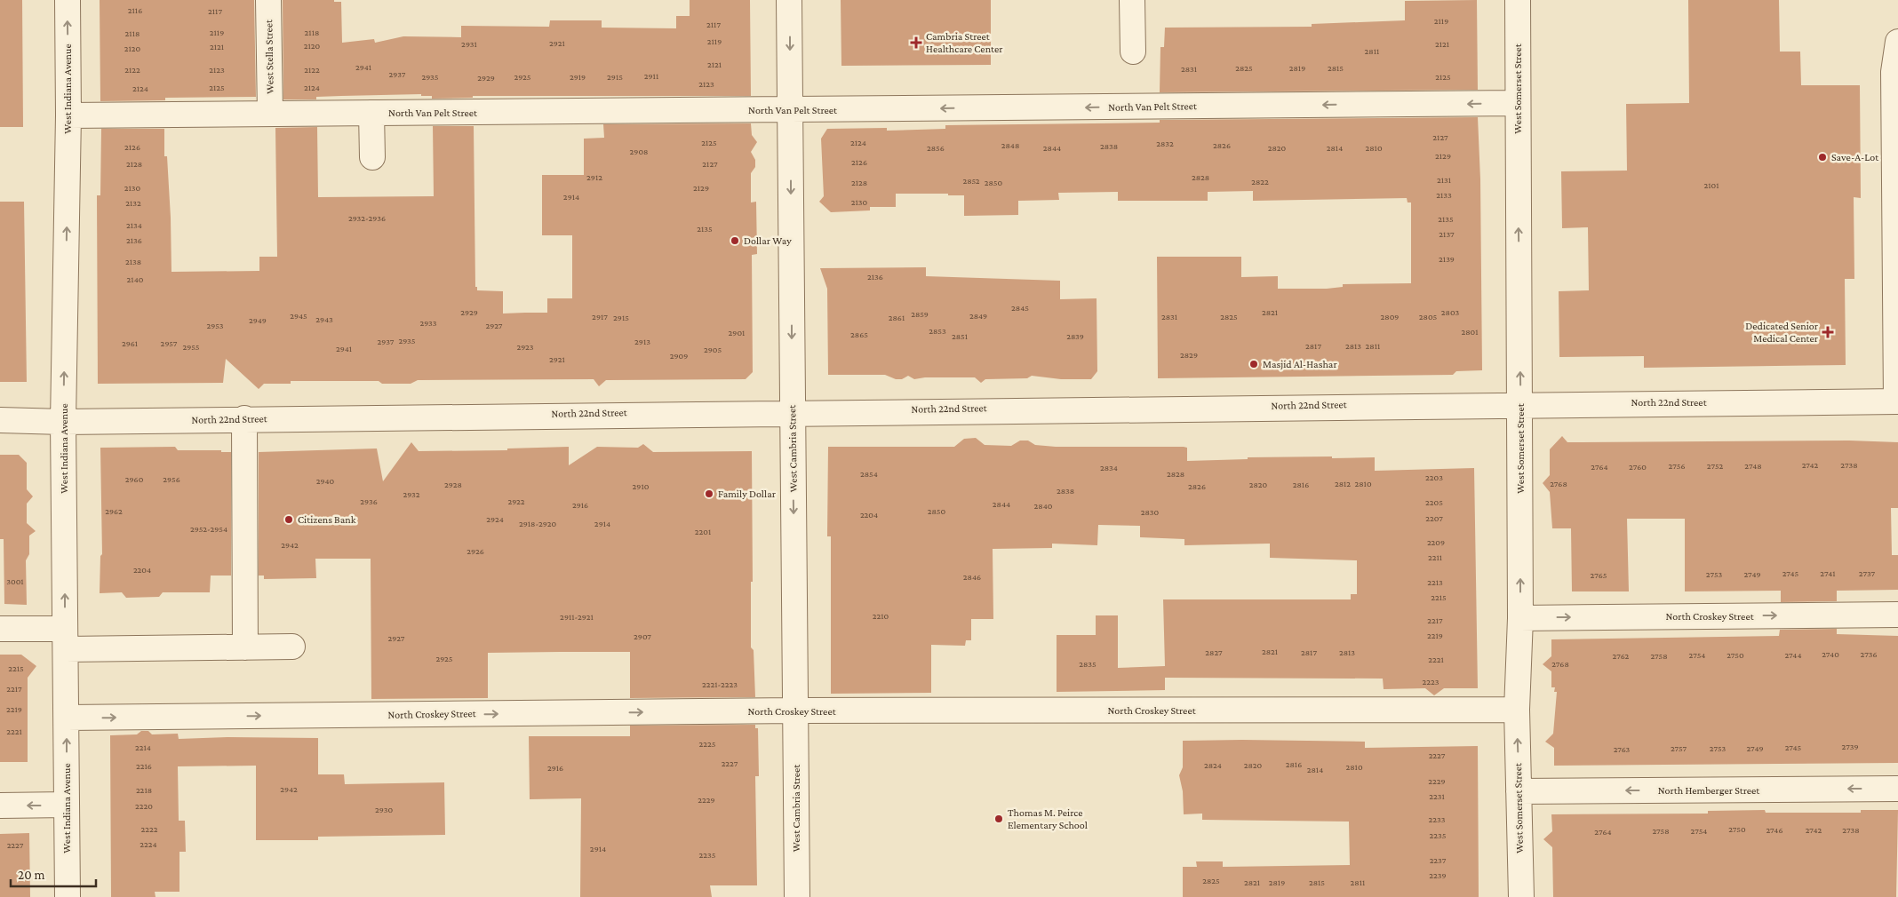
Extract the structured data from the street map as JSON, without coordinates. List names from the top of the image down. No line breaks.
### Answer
{"streets":{"street":["West Stella Street","West Indiana Avenue","West Somerset Street","North Van Pelt Street","North 22nd Street","West Cambria Street","North Croskey Street","North Hemberger Street"]},"crossings":[["West Stella Street","North Van Pelt Street"],["West Indiana Avenue","North Van Pelt Street"],["West Indiana Avenue","North 22nd Street"],["West Indiana Avenue","North Croskey Street"],["West Somerset Street","North Van Pelt Street"],["West Somerset Street","North 22nd Street"],["West Somerset Street","North Croskey Street"],["West Somerset Street","North Hemberger Street"],["North Van Pelt Street","West Cambria Street"],["North 22nd Street","West Cambria Street"],["West Cambria Street","North Croskey Street"]],"one_way":["West Somerset Street","North Van Pelt Street","West Cambria Street","North Croskey Street","North Hemberger Street"],"places":{"health":["Cambria Street Healthcare Center","Dedicated Senior Medical Center"],"other":["Save-A-Lot","Dollar Way","Masjid Al-Hashar","Family Dollar","Citizens Bank","Thomas M. Peirce Elementary School"]},"house_numbers":["2116","2117","2119","2117","2119","2118","2118","2119","2921","2931","2121","2120","2121","2120","2811","2121","2941","2825","2819","2815","2831","2122","2123","2122","2937","2911","2935","2925","2919","2915","2125","2929","2123","2125","2124","2124","2127","2125","2124","2832","2848","2826","2838","2126","2856","2844","2820","2814","2810","2908","2129","2126","2128","2127","2912","2828","2131","2852","2822","2128","2850","2101","2130","2129","2133","2914","2130","2132","2932-2936","2135","2134","2135","2137","2136","2139","2138","2136","2140","2845","2929","2821","2803","2859","2945","2849","2917","2831","2825","2809","2805","2915","2861","2943","2949","2933","2953","2927","2853","2801","2901","2865","2851","2839","2935","2937","2913","2961","2957","2817","2813","2811","2955","2923","2941","2905","2829","2909","2921","2742","2738","2756","2752","2748","2764","2760","2834","2854","2828","2203","2960","2956","2940","2812","2810","2768","2928","2820","2816","2910","2826","2838","2932","2936","2922","2205","2844","2916","2840","2962","2850","2830","2204","2207","2924","2918-2920","2914","2952-2954","2201","2209","2942","2926","2211","2204","2745","2741","2737","2753","2749","2765","2846","3001","2213","2215","2210","2911-2921","2217","2219","2907","2927","2821","2827","2817","2813","2740","2736","2754","2750","2744","2762","2758","2925","2221","2835","2768","2215","2223","2221-2223","2217","2219","2221","2225","2739","2214","2745","2757","2753","2749","2763","2227","2227","2816","2824","2820","2216","2810","2916","2814","2229","2942","2218","2231","2229","2220","2930","2233","2222","2750","2746","2742","2738","2758","2754","2764","2235","2224","2227","2914","2235","2237","2239","2825","2821","2819","2815","2811"],"scale_bar":"20 m"}
